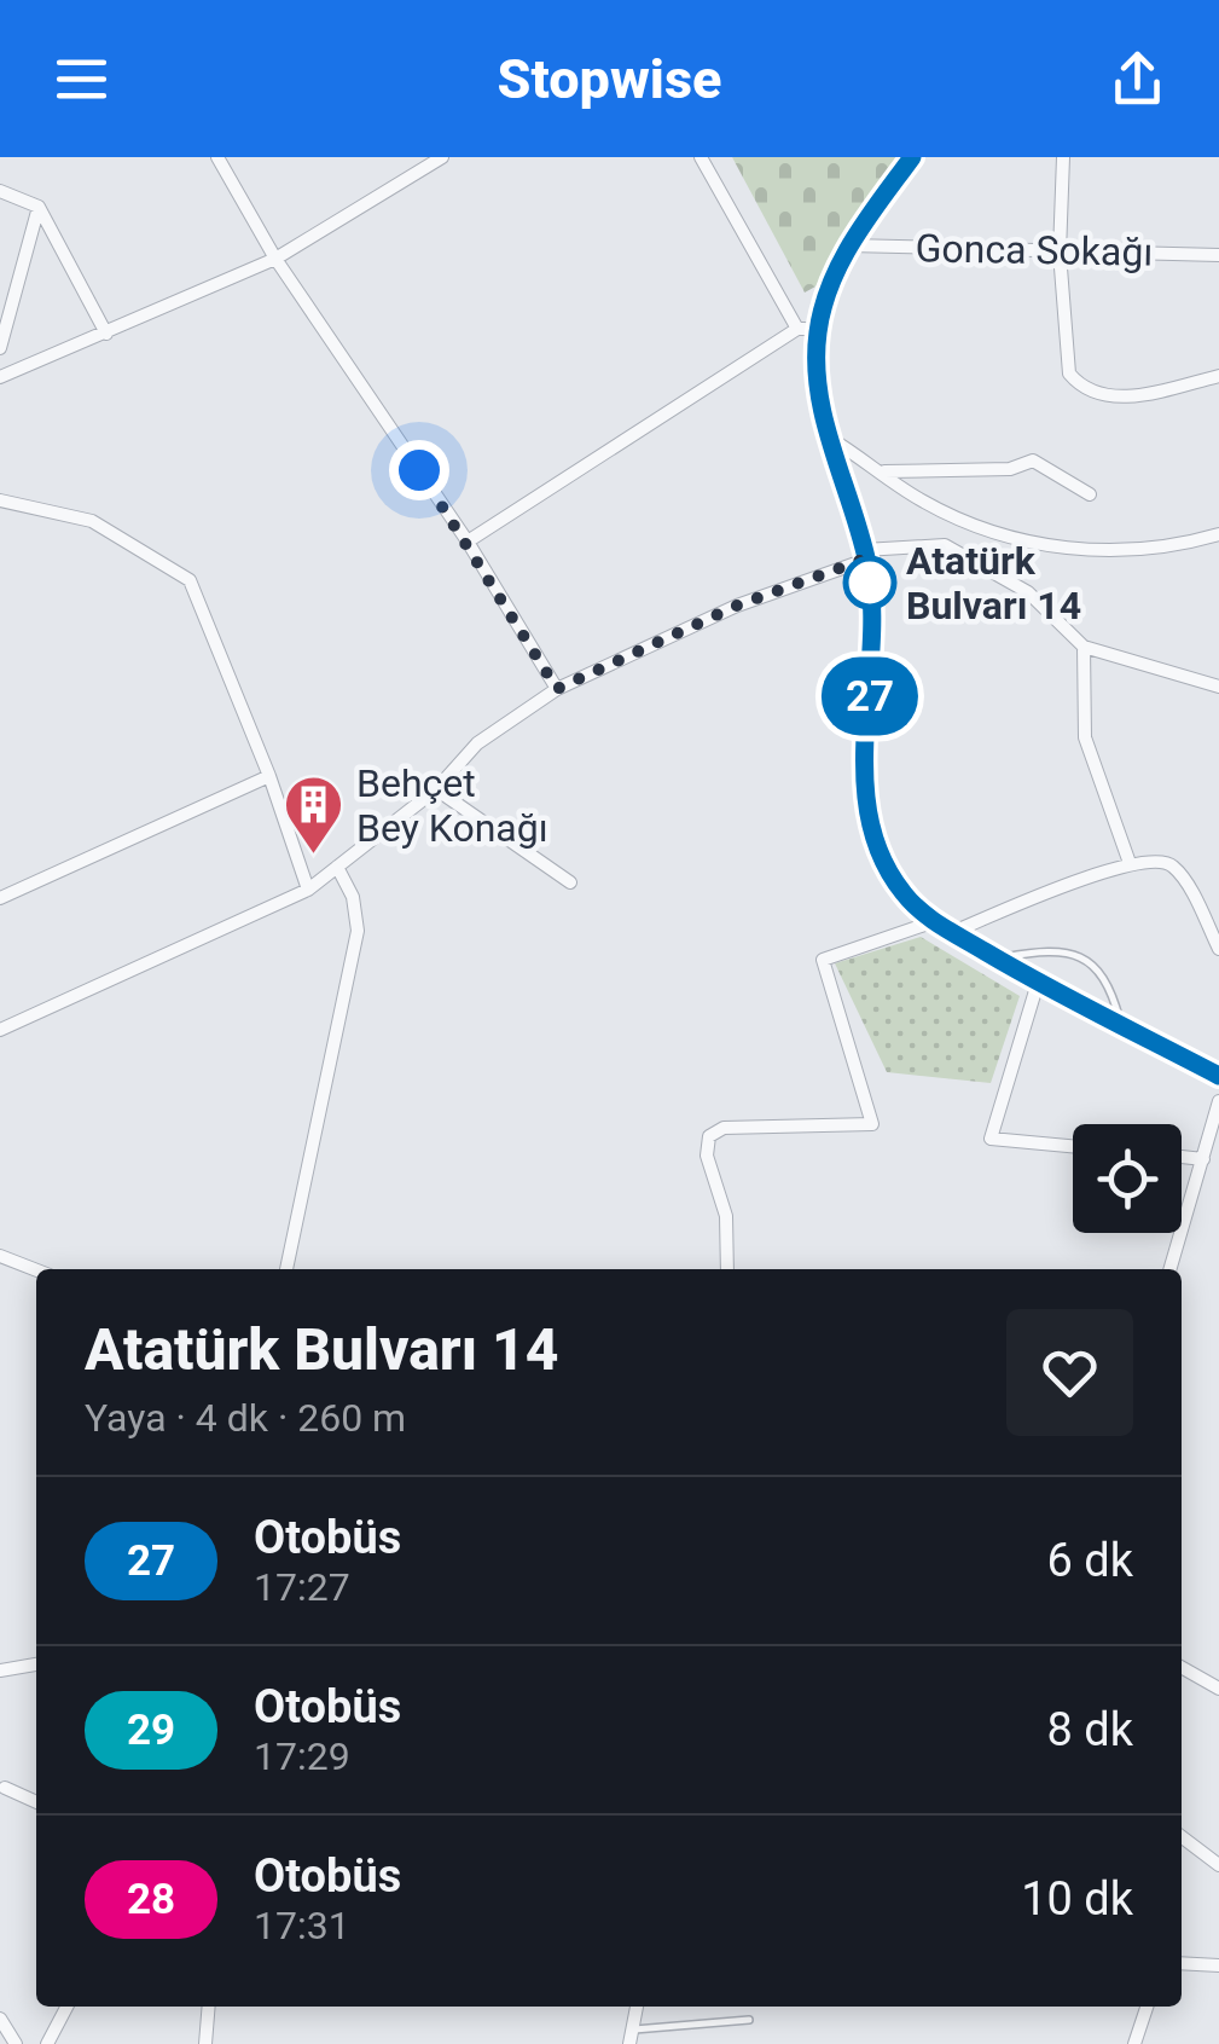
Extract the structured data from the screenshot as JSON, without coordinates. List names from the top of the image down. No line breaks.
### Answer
{"streets":{"street":["Gonca Sokağı"]},"places":{"other":["Atatürk Bulvarı 14"],"building":["Behçet Bey Konağı"]},"lines":["bus line 27"],"page":{"header":"Stopwise","on_map":"27","heading":["Atatürk Bulvarı 14","Yaya · 4 dk · 260 m"],"list":[{"mark":"27","name":"Otobüs","note":"17:27","value":"6 dk"},{"mark":"29","name":"Otobüs","note":"17:29","value":"8 dk"},{"mark":"28","name":"Otobüs","note":"17:31","value":"10 dk"}]}}
